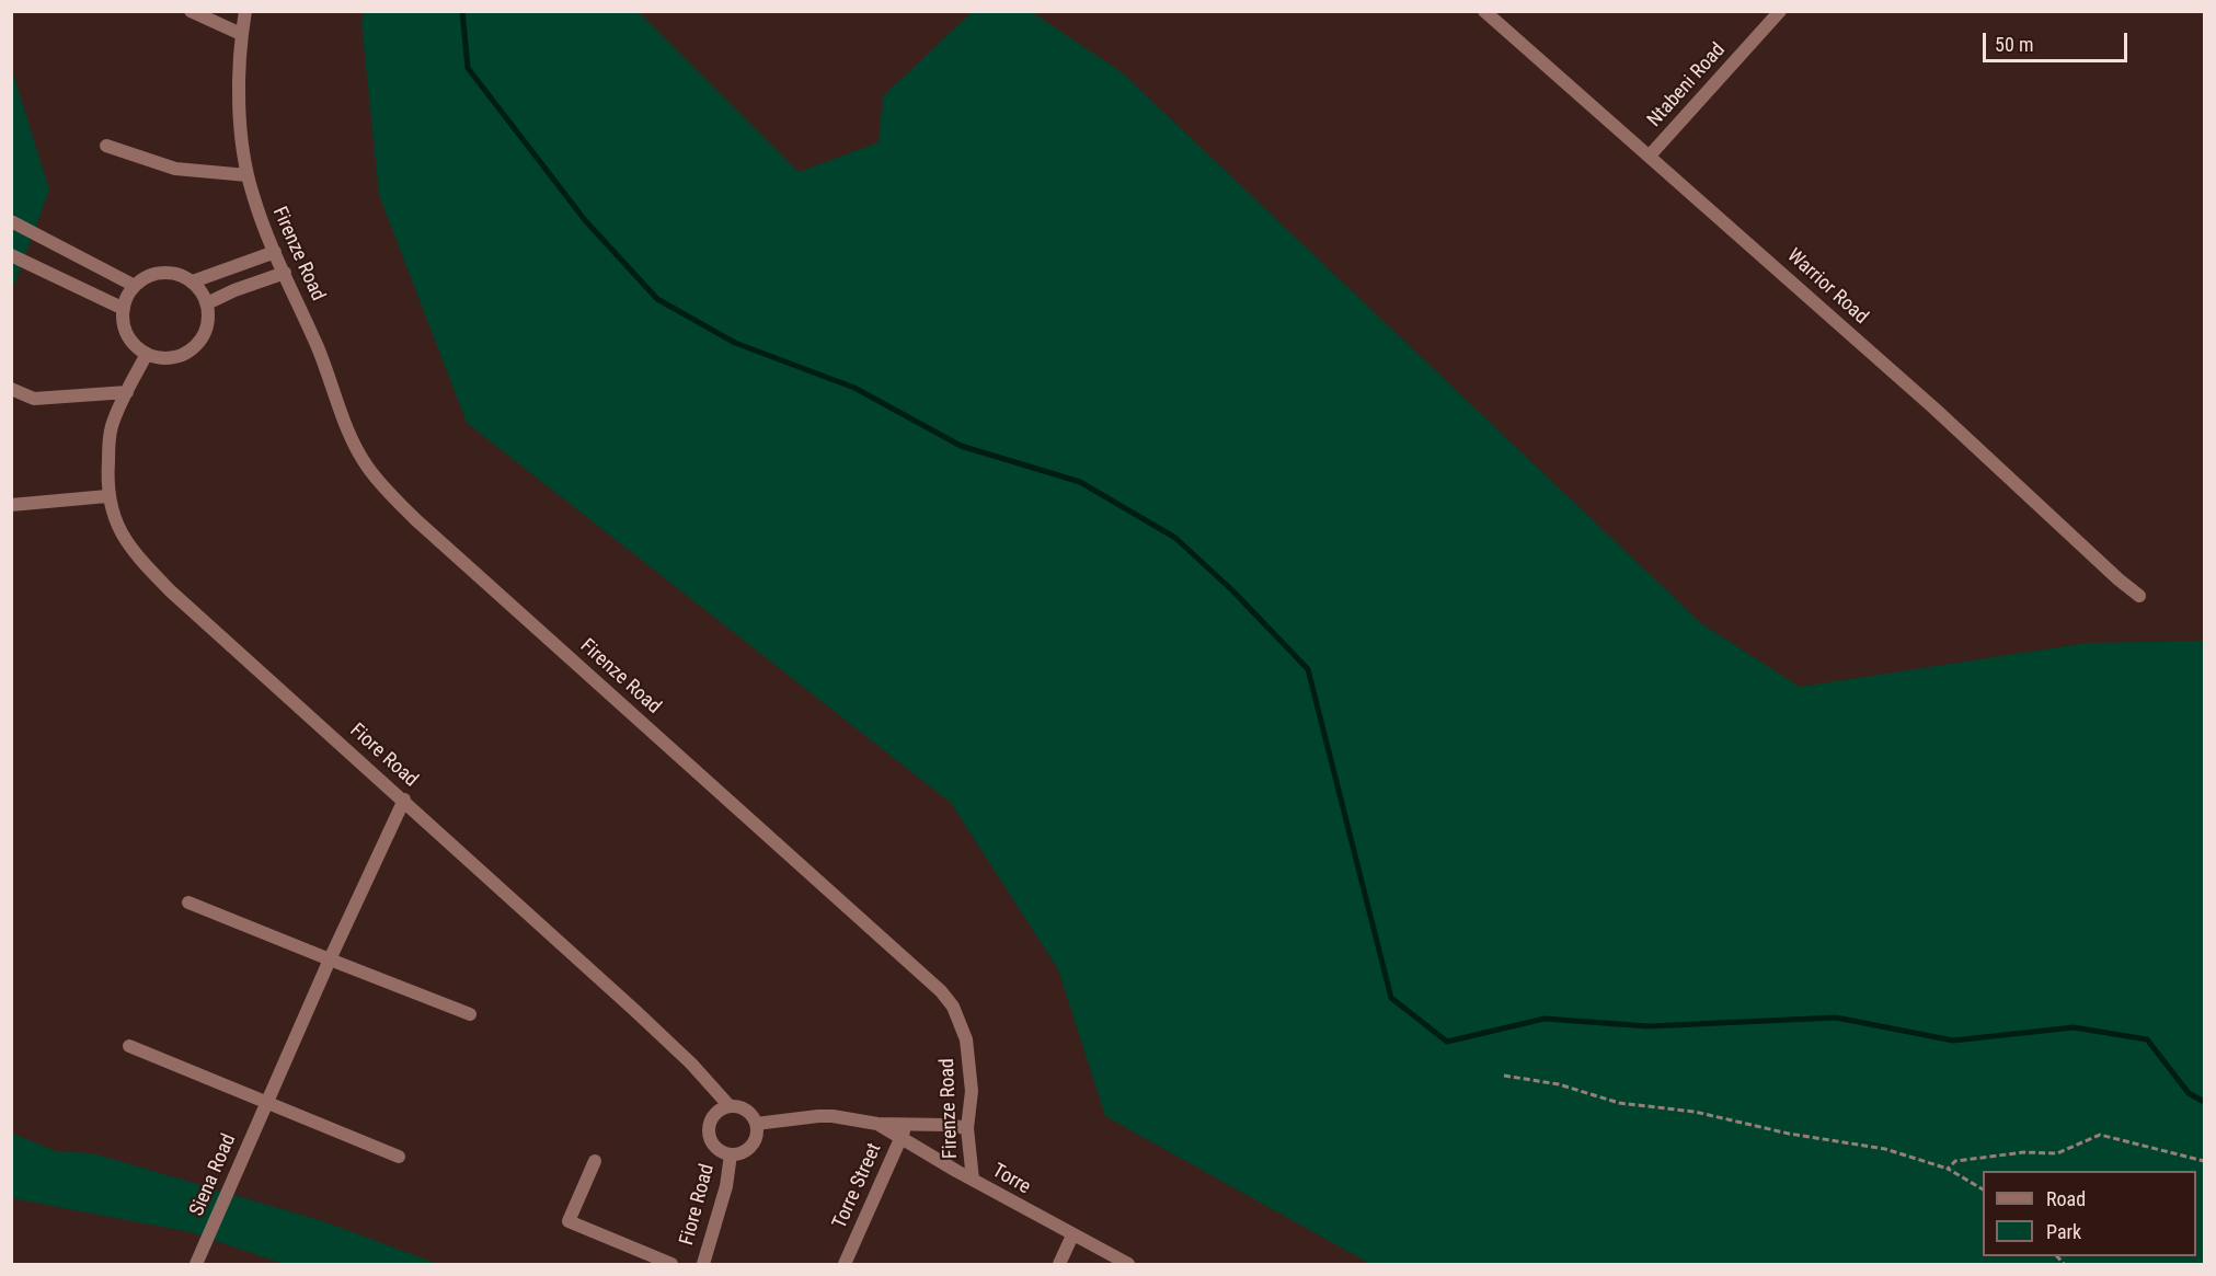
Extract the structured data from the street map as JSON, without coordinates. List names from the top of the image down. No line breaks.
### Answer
{"streets":{"street":["Ntabeni Road","Firenze Road","Warrior Road","Fiore Road","Siena Road","Torre","Torre Street"]},"crossings":[["Ntabeni Road","Warrior Road"],["Firenze Road","Torre"],["Fiore Road","Siena Road"],["Fiore Road","Torre"],["Torre","Torre Street"]],"legend":["Road","Park"],"scale_bar":"50 m"}
